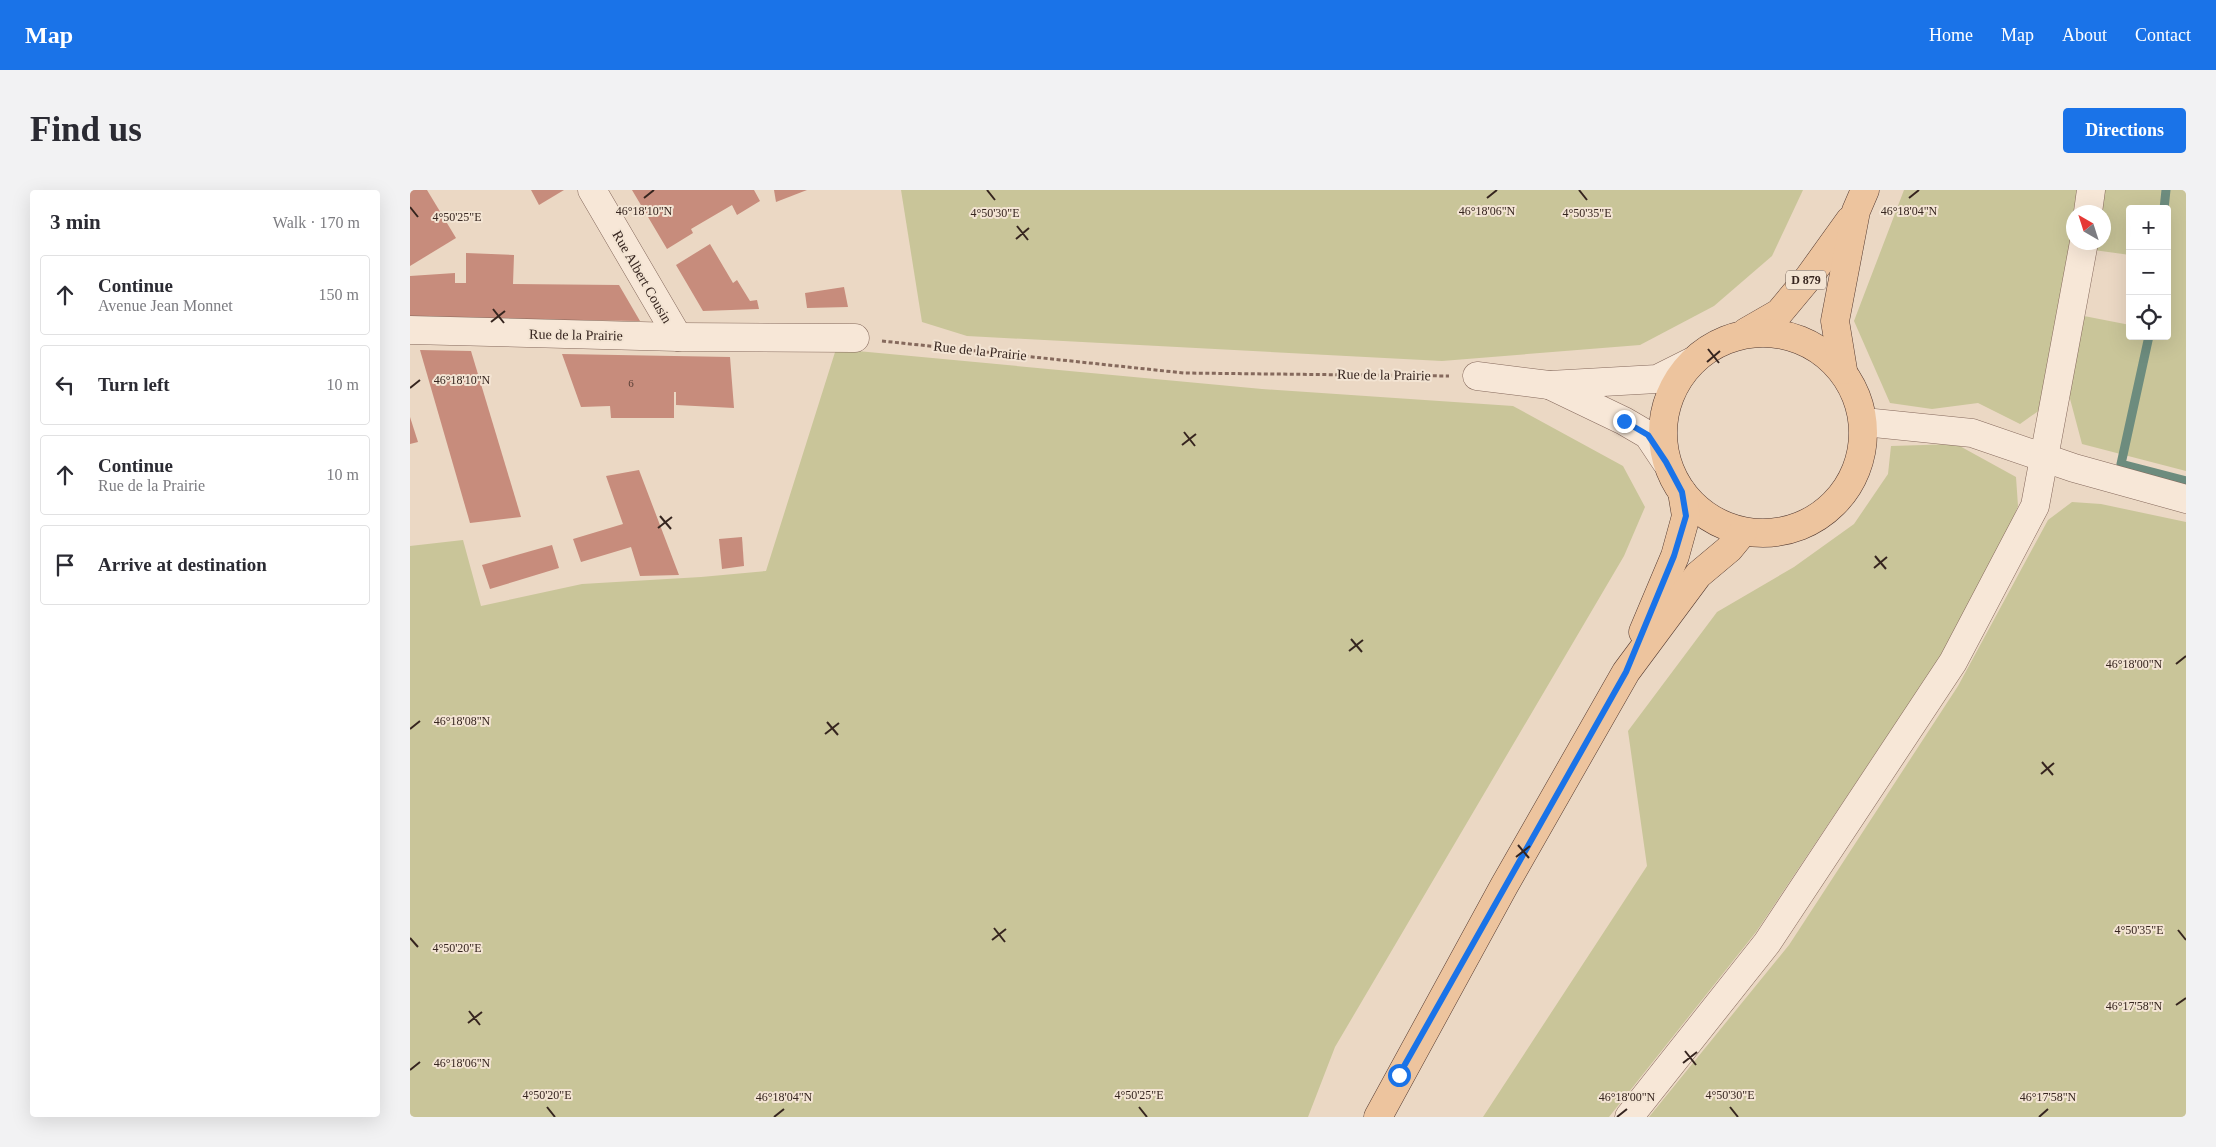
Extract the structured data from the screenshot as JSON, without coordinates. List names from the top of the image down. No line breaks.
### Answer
{"streets":{"main road":["D 879"],"street":["Rue Albert Cousin","Rue de la Prairie"]},"crossings":[["Rue Albert Cousin","Rue de la Prairie"]],"house_numbers":["6"],"north":"top left","page":{"header":"Map","nav":["Home","Map","About","Contact"],"buttons":"Directions","title":"Find us","heading":["3 min","Walk · 170 m"],"map_buttons":["+","−"],"list":[["Continue","Avenue Jean Monnet","150 m"],["Turn left","10 m"],["Continue","Rue de la Prairie","10 m"],"Arrive at destination"]},"coordinates":["46°18'10\"N","46°18'06\"N","46°18'04\"N","4°50'30\"E","4°50'35\"E","4°50'25\"E","46°18'00\"N","46°18'08\"N","4°50'20\"E","46°17'58\"N"]}
